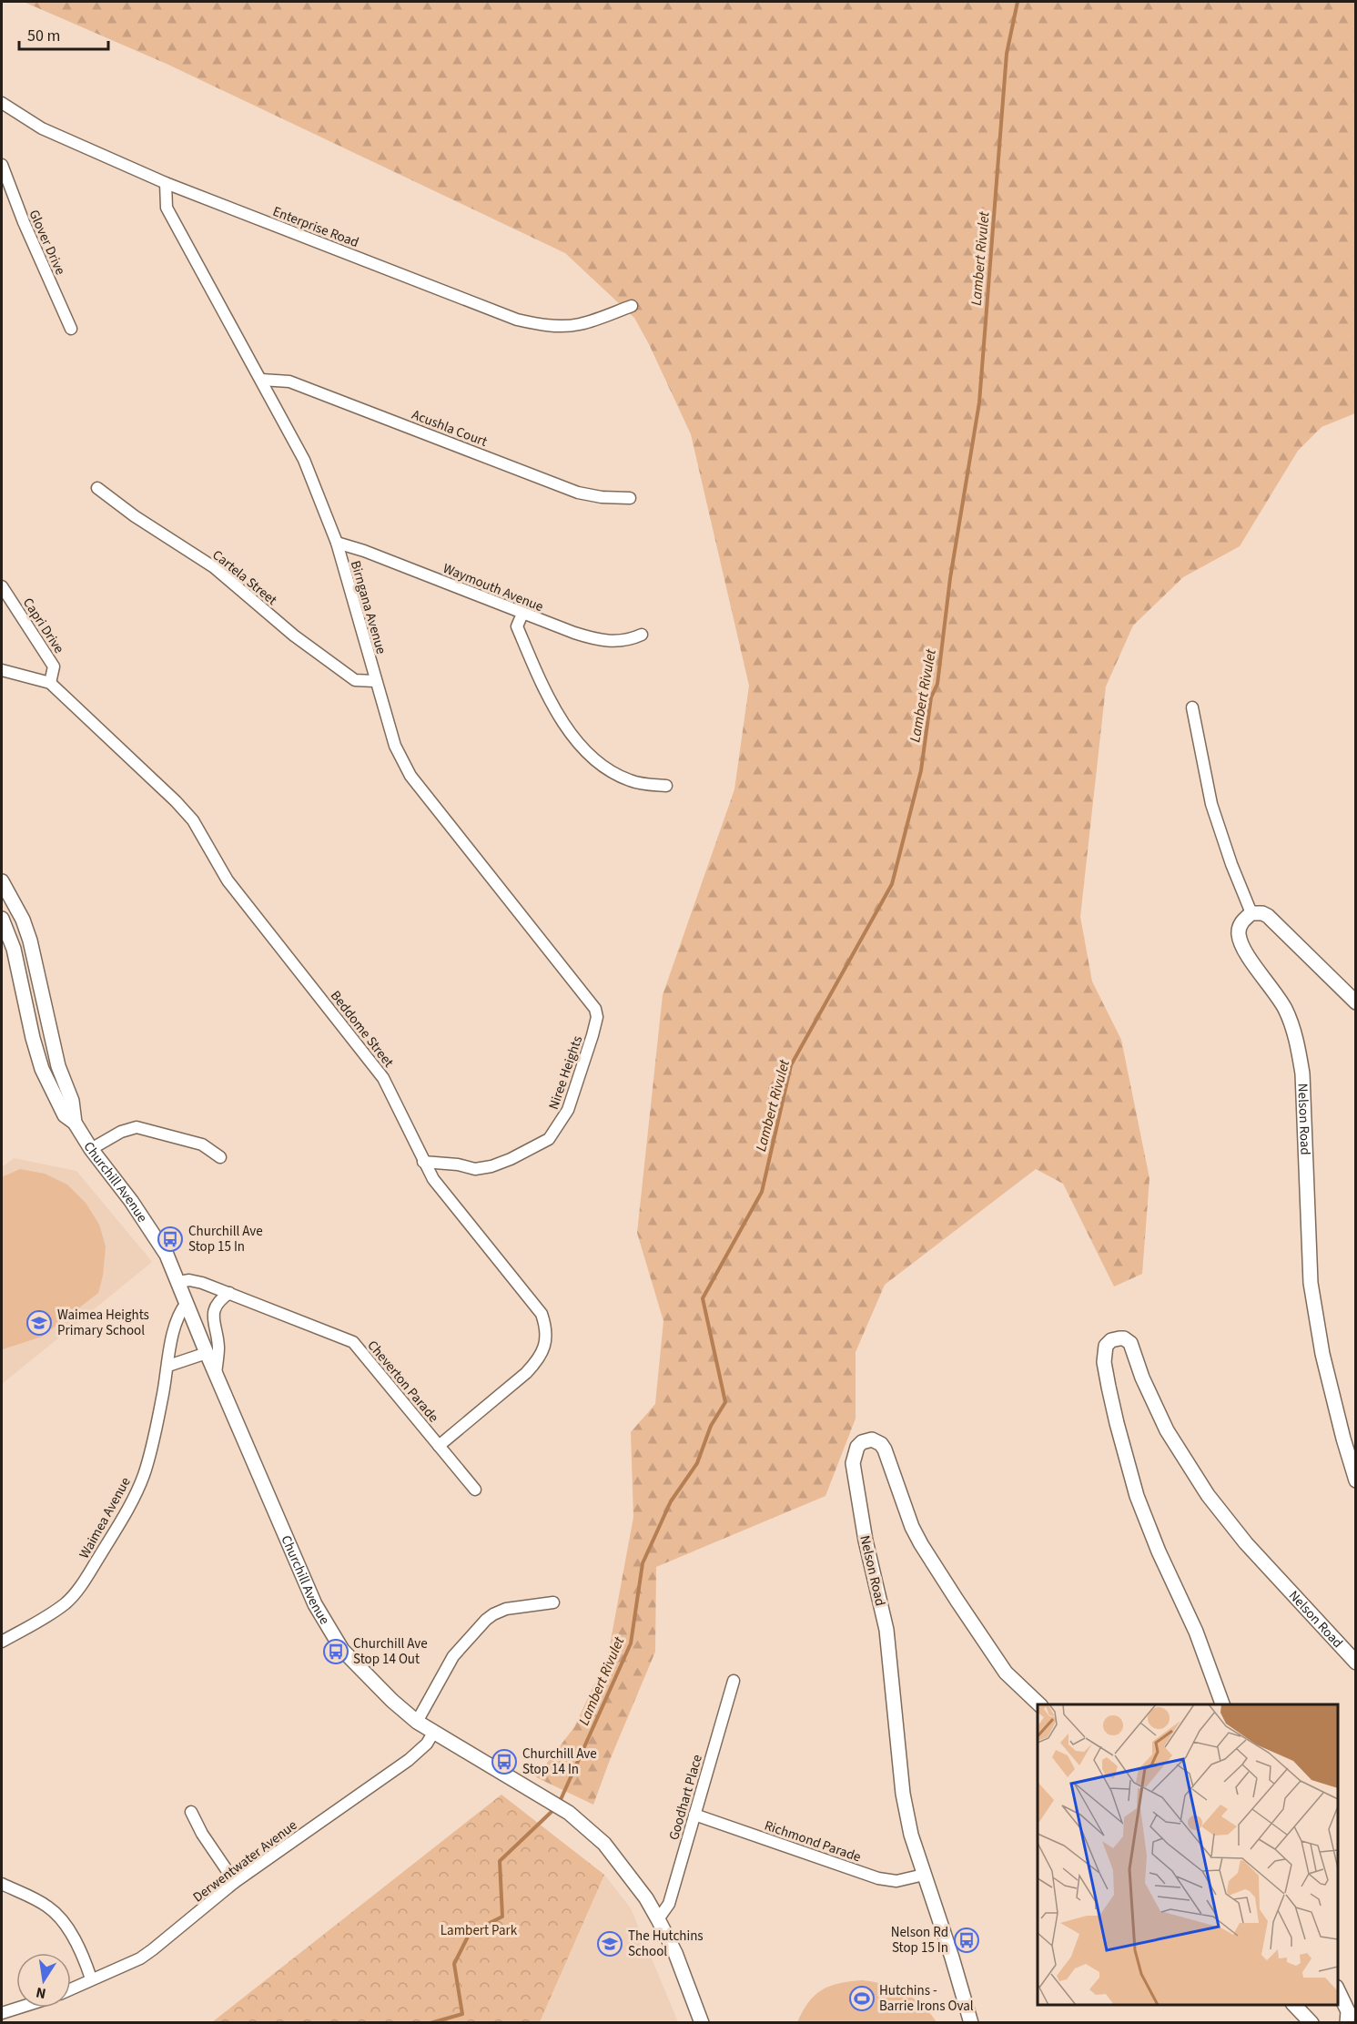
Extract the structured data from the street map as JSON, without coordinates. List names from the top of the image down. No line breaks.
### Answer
{"streets":{"street":["Enterprise Road","Glover Drive","Acushla Court","Cartela Street","Waymouth Avenue","Birngana Avenue","Capri Drive","Beddome Street","Niree Heights","Nelson Road","Churchill Avenue","Cheverton Parade","Waimea Avenue","Goodhart Place","Richmond Parade","Derwentwater Avenue"]},"crossings":[["Enterprise Road","Birngana Avenue"],["Acushla Court","Birngana Avenue"],["Cartela Street","Birngana Avenue"],["Waymouth Avenue","Birngana Avenue"],["Birngana Avenue","Niree Heights"],["Capri Drive","Beddome Street"],["Beddome Street","Niree Heights"],["Beddome Street","Cheverton Parade"],["Nelson Road","Richmond Parade"],["Churchill Avenue","Cheverton Parade"],["Churchill Avenue","Waimea Avenue"],["Churchill Avenue","Goodhart Place"],["Churchill Avenue","Derwentwater Avenue"],["Goodhart Place","Richmond Parade"]],"water":["Lambert Rivulet"],"parks":["Lambert Park"],"places":{"bus stop":["Churchill Ave Stop 15 In","Churchill Ave Stop 14 Out","Churchill Ave Stop 14 In","Nelson Rd Stop 15 In"],"school or university":["Waimea Heights Primary School","The Hutchins School"],"sports":["Hutchins - Barrie Irons Oval"]},"scale_bar":"50 m","north":"bottom"}
